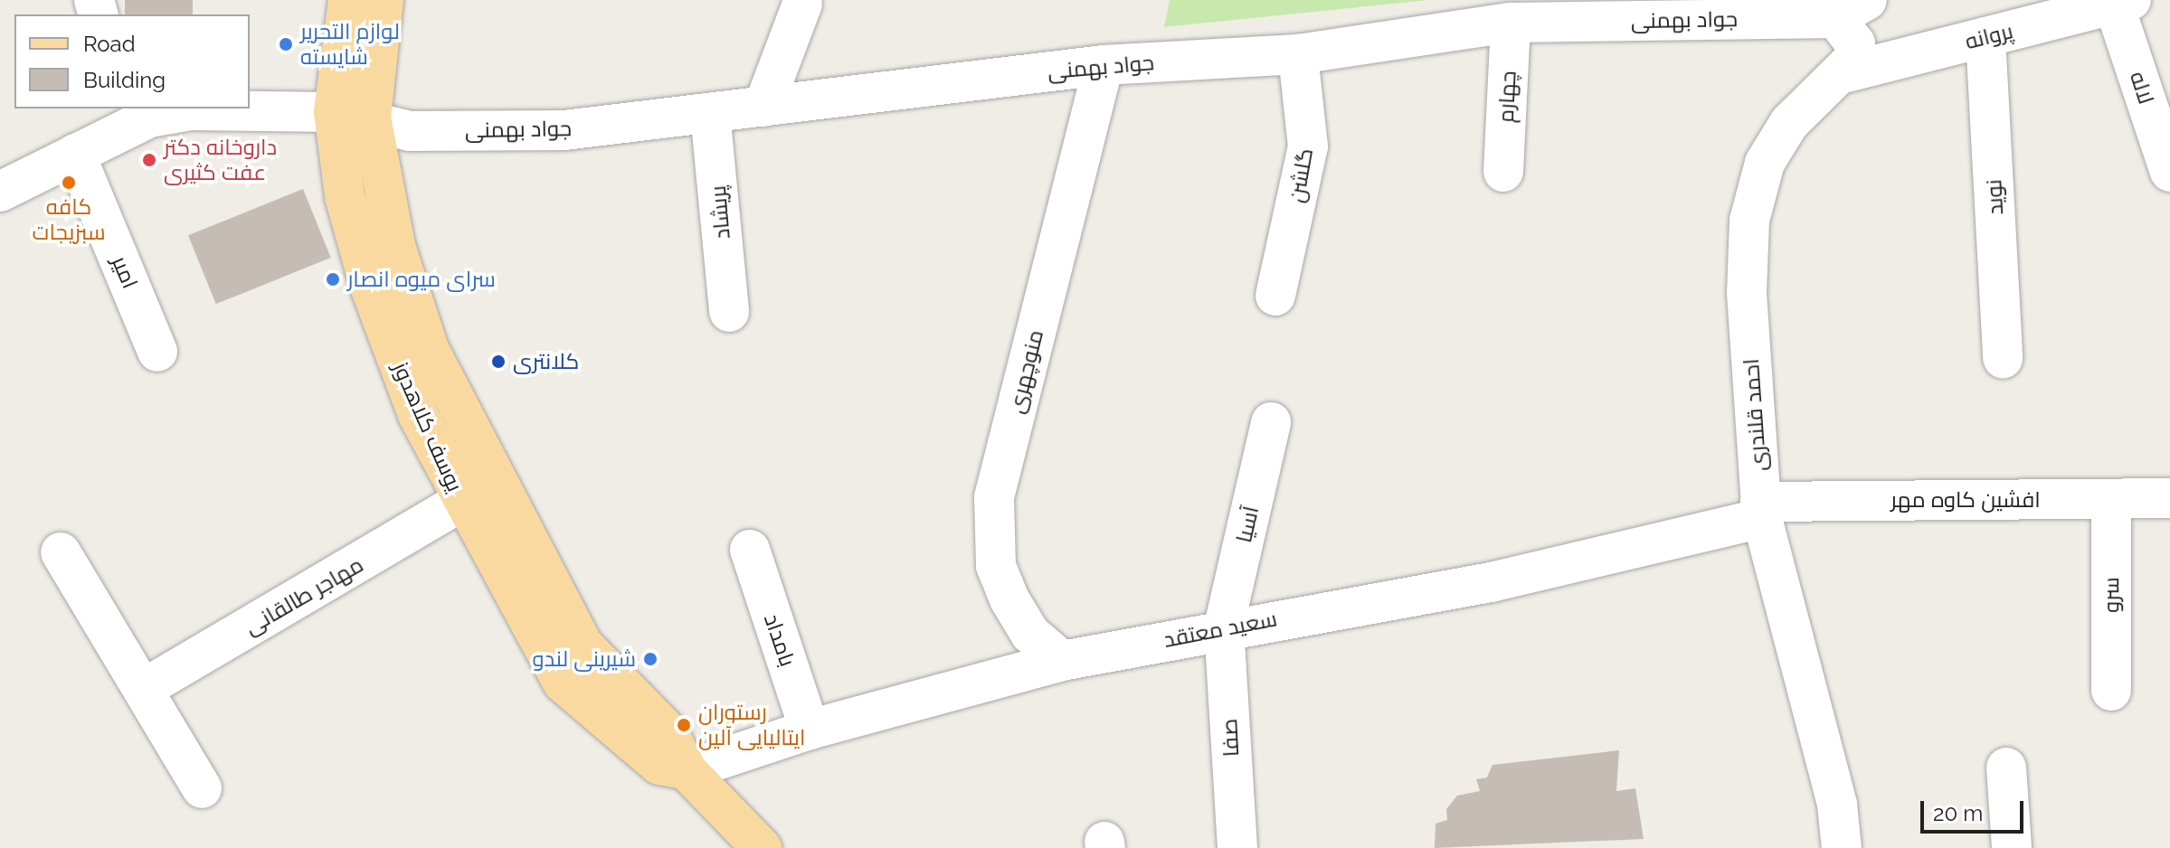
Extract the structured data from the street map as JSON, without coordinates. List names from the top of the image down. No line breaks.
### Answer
{"streets":{"main road":["یوسف کلاهدوز"],"street":["جواد بهمنی","پروانه","لاله","چهارم","گلشن","نوید","پریشاد","امیر","منوچهری","احمد قلندری","افشین کاوه مهر","آسیا","سرو","مهاجر طالقانی","سعید معتقد","بامداد","صفا"]},"crossings":[["جواد بهمنی","چهارم"],["جواد بهمنی","گلشن"],["جواد بهمنی","پریشاد"],["جواد بهمنی","امیر"],["جواد بهمنی","منوچهری"],["جواد بهمنی","یوسف کلاهدوز"],["پروانه","لاله"],["پروانه","نوید"],["پروانه","احمد قلندری"],["منوچهری","سعید معتقد"],["احمد قلندری","افشین کاوه مهر"],["احمد قلندری","سعید معتقد"],["یوسف کلاهدوز","مهاجر طالقانی"],["یوسف کلاهدوز","سعید معتقد"],["افشین کاوه مهر","سرو"],["افشین کاوه مهر","سعید معتقد"],["آسیا","سعید معتقد"],["آسیا","صفا"],["سعید معتقد","بامداد"],["سعید معتقد","صفا"]],"places":["لوازم التحریر شایسته","داروخانه دکتر عفت کثیری","کافه سبزیجات","سرای میوه انصار","کلانتری","شیرینی لندو","رستوران ایتالیایی آلین"],"legend":["Road","Building"],"scale_bar":"20 m"}
